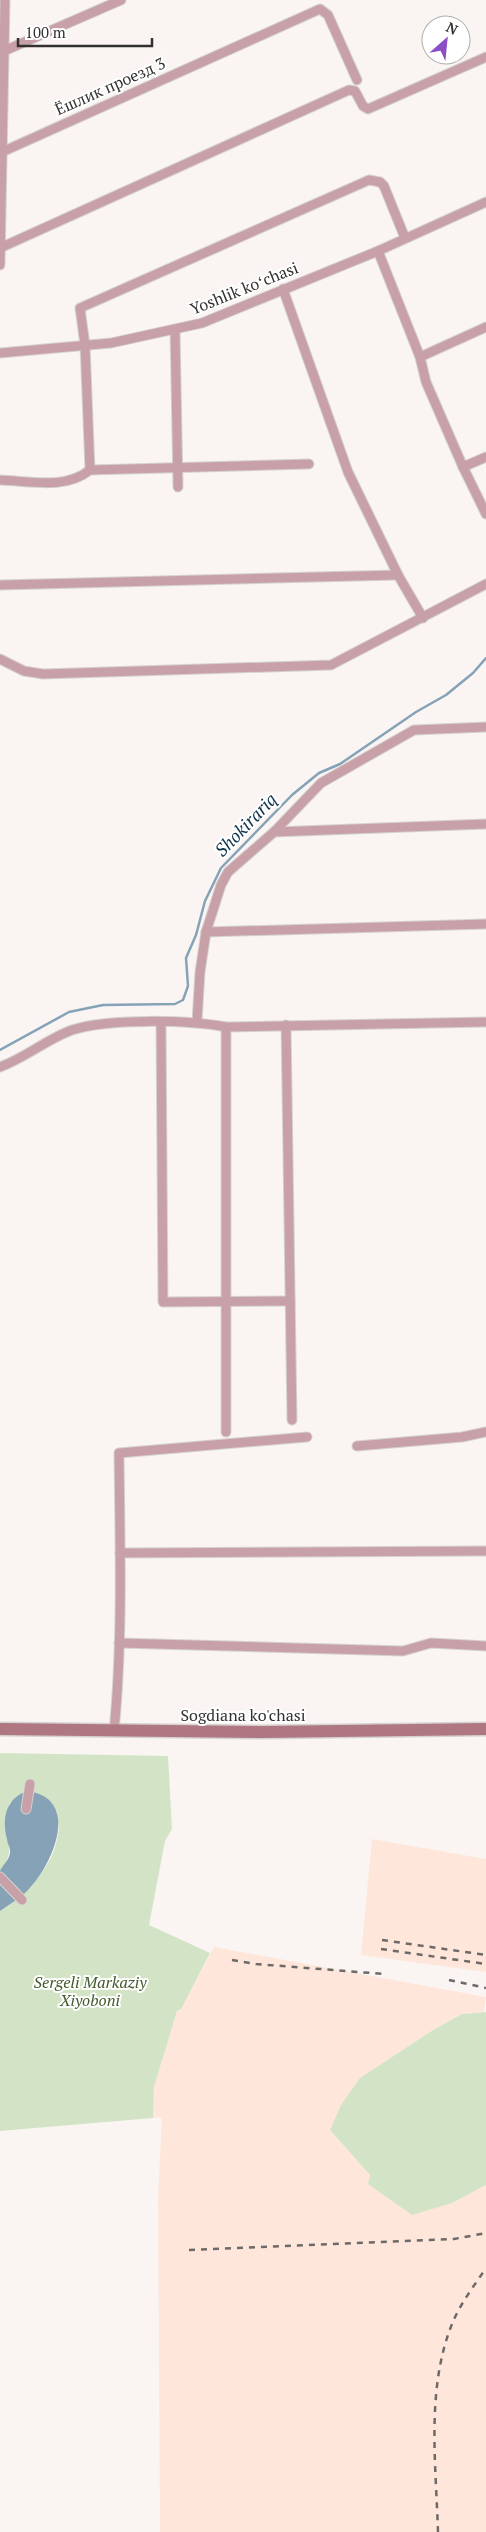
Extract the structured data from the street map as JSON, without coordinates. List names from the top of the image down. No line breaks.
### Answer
{"streets":{"street":["Ёшлик проезд 3","Yoshlik koʻchasi","Sogdiana ko'chasi"]},"water":["Shokirariq"],"parks":["Sergeli Markaziy Xiyoboni"],"scale_bar":"100 m","north":"top right"}
